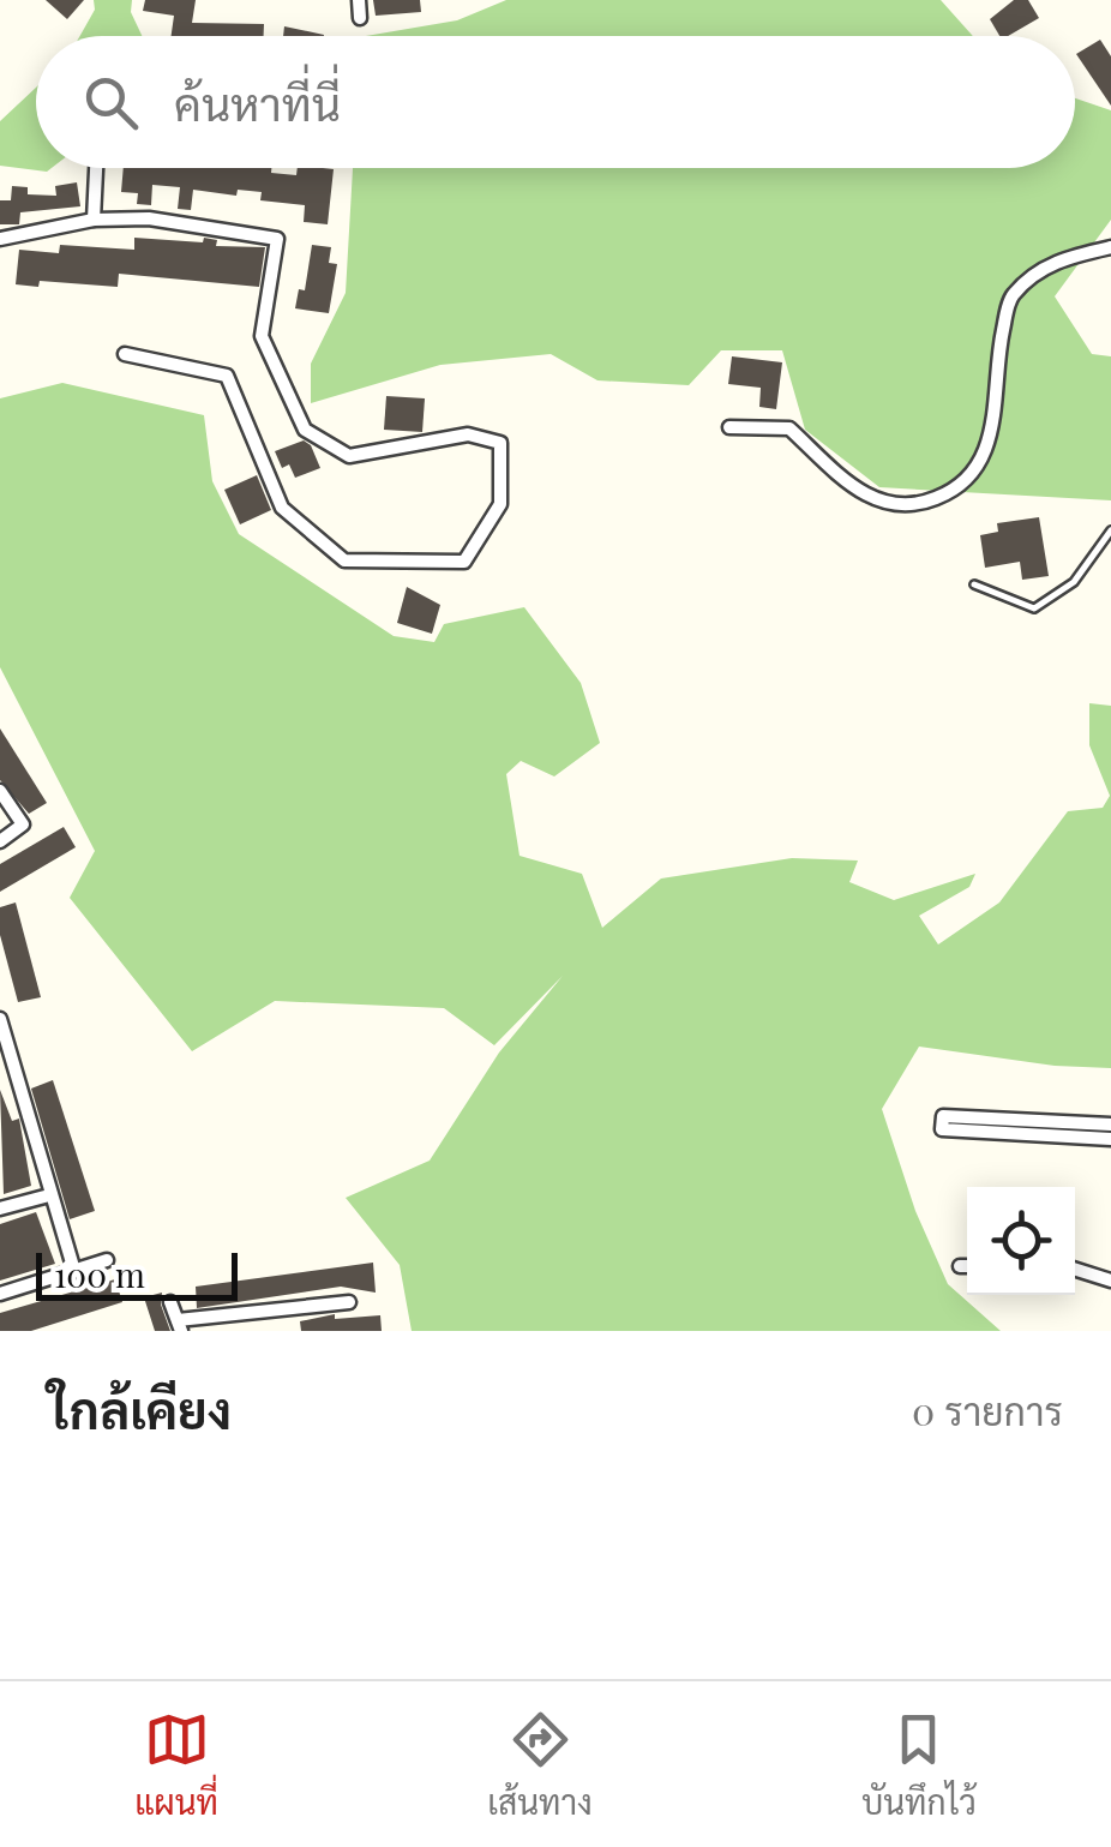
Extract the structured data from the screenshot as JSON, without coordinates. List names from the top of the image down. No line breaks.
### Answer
{"scale_bar":"100 m","page":{"search":"ค้นหาที่นี่","scale":"100 m","heading":["ใกล้เคียง","0 รายการ"],"nav":["แผนที่","เส้นทาง","บันทึกไว้"]}}
